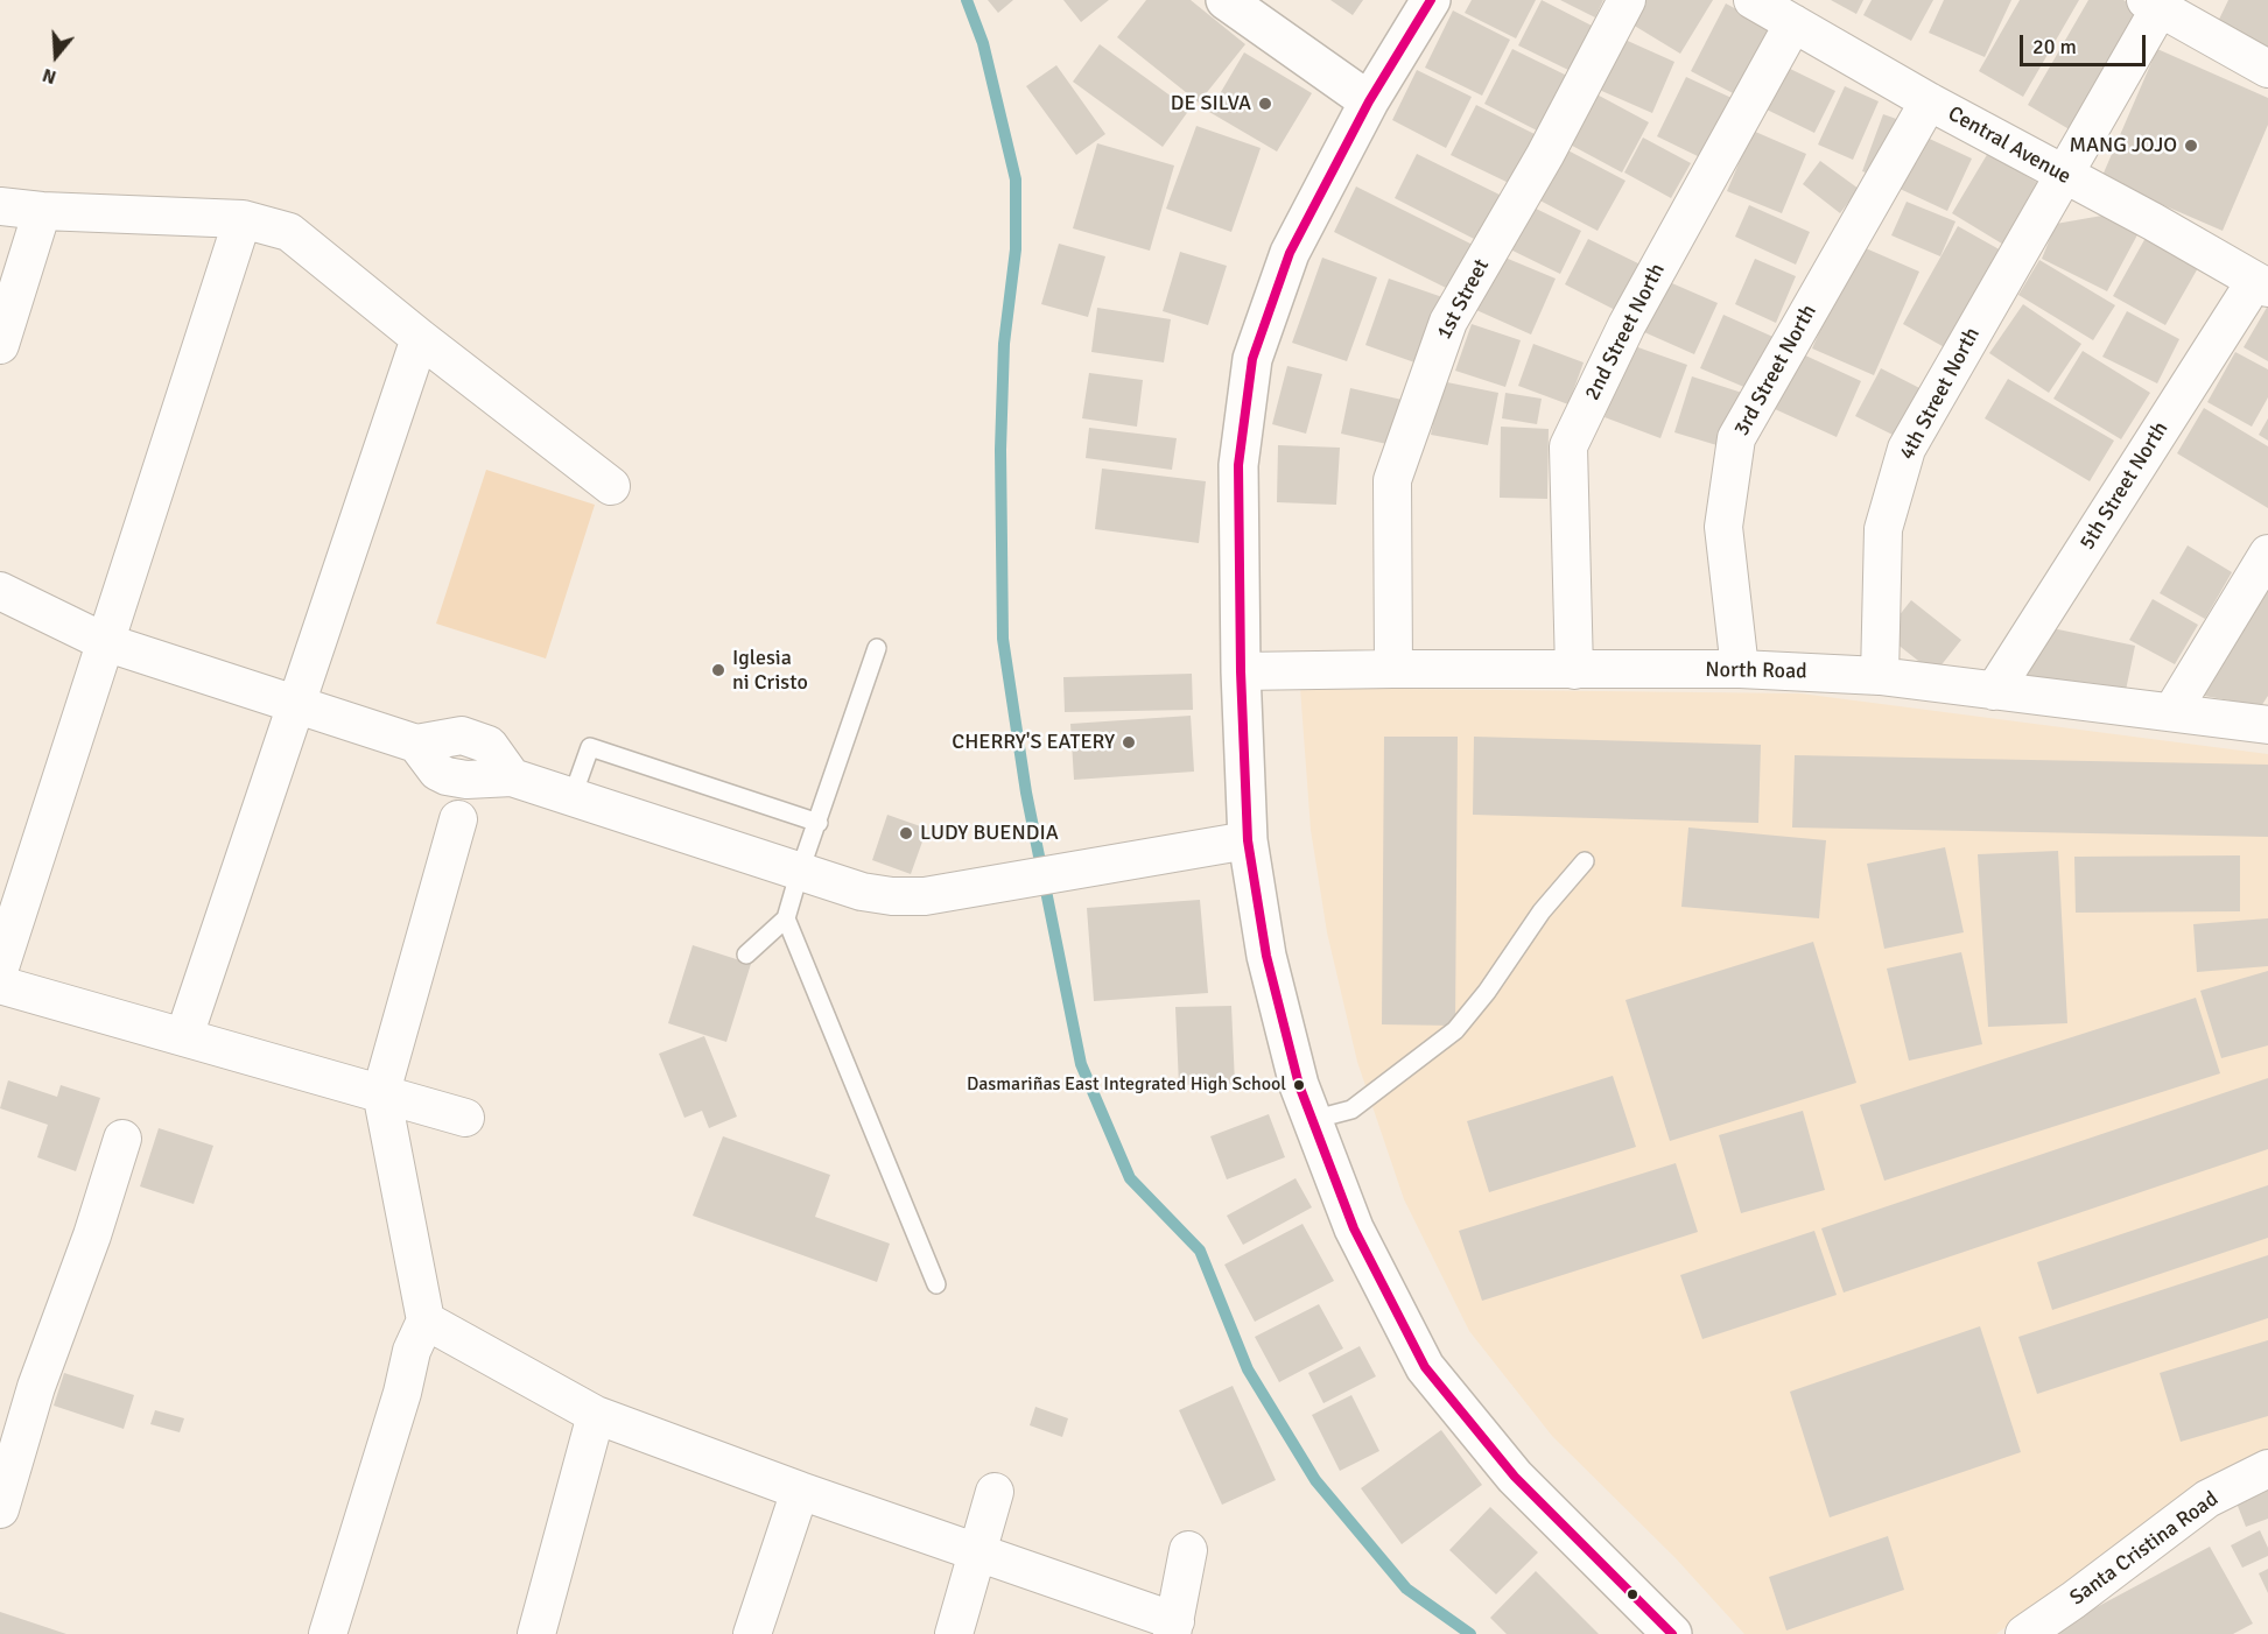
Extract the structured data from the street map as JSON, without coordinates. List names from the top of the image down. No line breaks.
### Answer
{"streets":{"street":["Central Avenue","1st Street","2nd Street North","3rd Street North","4th Street North","5th Street North","North Road","Santa Cristina Road"]},"crossings":[["Central Avenue","2nd Street North"],["Central Avenue","3rd Street North"],["Central Avenue","4th Street North"],["Central Avenue","5th Street North"],["1st Street","North Road"],["2nd Street North","North Road"],["3rd Street North","North Road"],["4th Street North","North Road"],["5th Street North","North Road"]],"places":["DE SILVA","MANG JOJO","Iglesia ni Cristo","CHERRY'S EATERY","LUDY BUENDIA","Dasmariñas East Integrated High School"],"scale_bar":"20 m","north":"bottom"}
